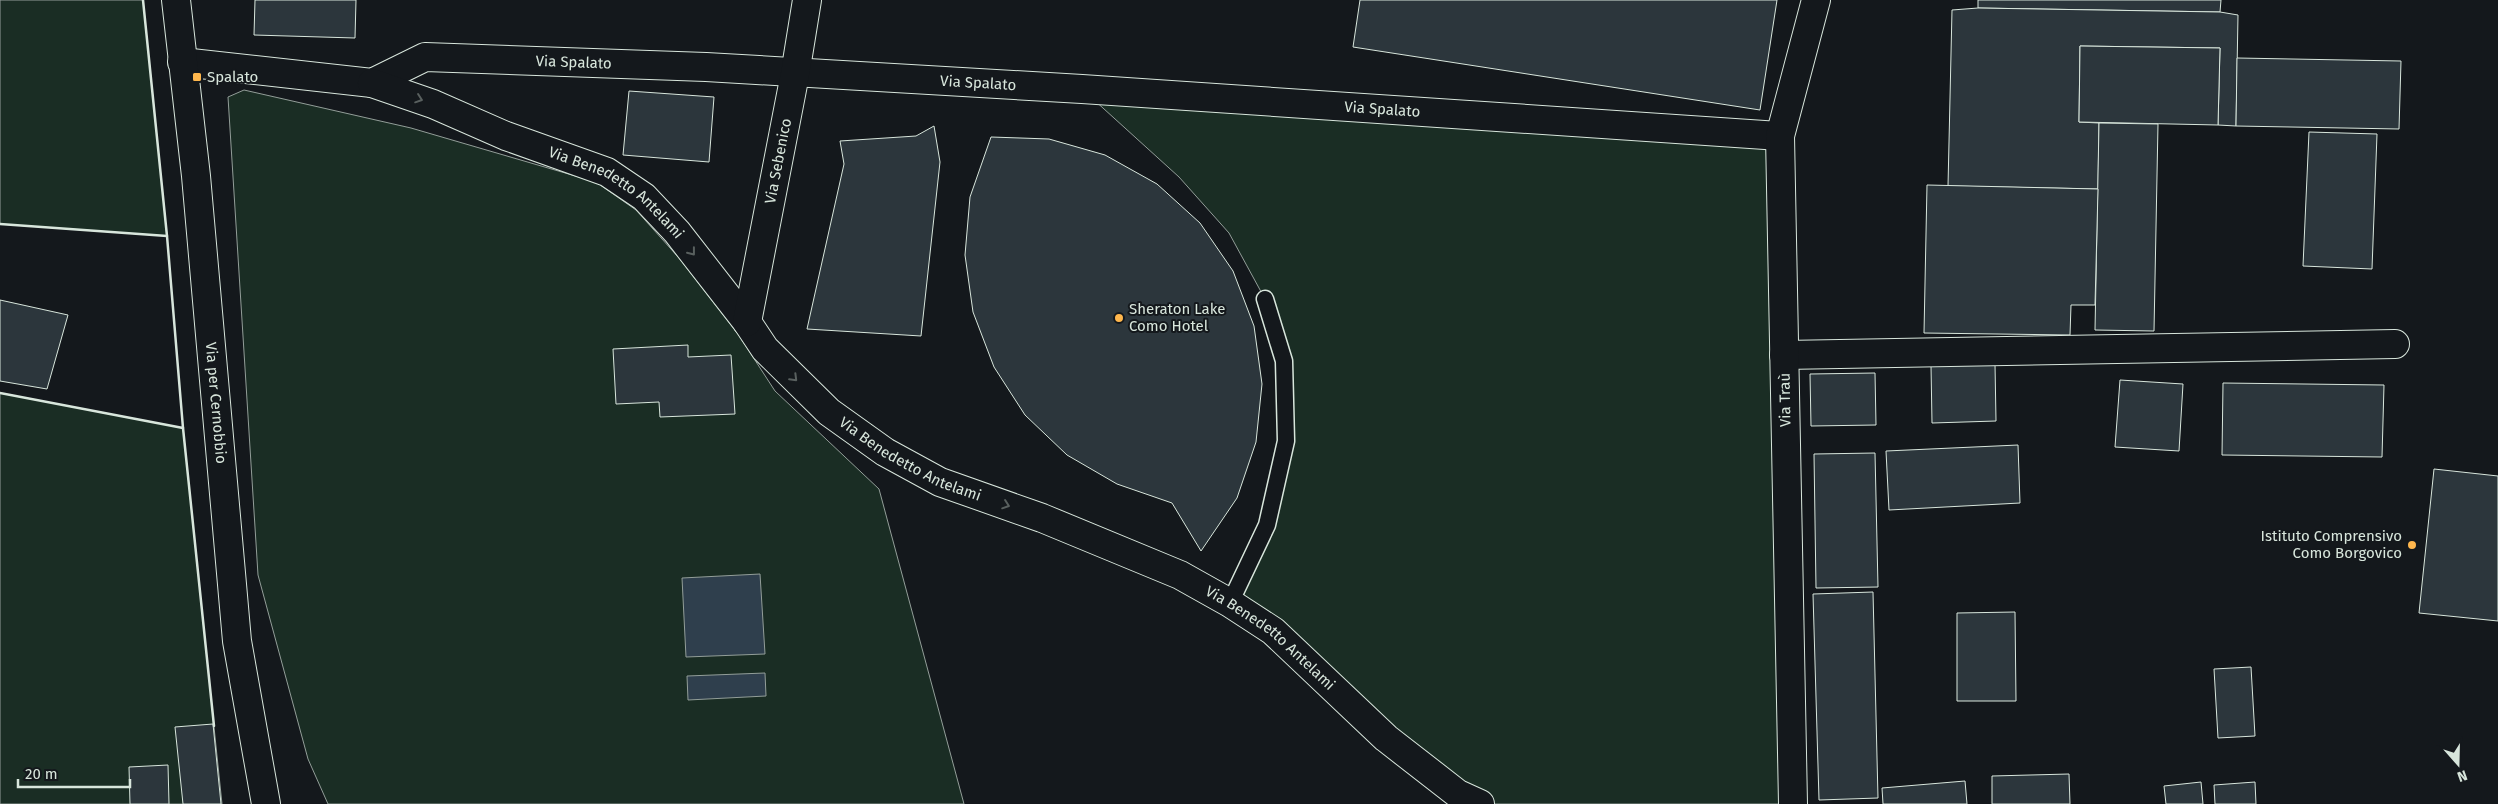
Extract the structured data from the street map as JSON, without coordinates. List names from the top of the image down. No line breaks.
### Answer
{"streets":{"street":["Via Spalato","Via Sebenico","Via Benedetto Antelami","Via Traù","Via per Cernobbio"]},"crossings":[["Via Spalato","Via Sebenico"],["Via Spalato","Via Benedetto Antelami"],["Via Spalato","Via Traù"],["Via Sebenico","Via Benedetto Antelami"]],"one_way":["Via Benedetto Antelami"],"places":{"transit":["Spalato"],"other":["Sheraton Lake Como Hotel","Istituto Comprensivo Como Borgovico"]},"scale_bar":"20 m","north":"bottom"}
